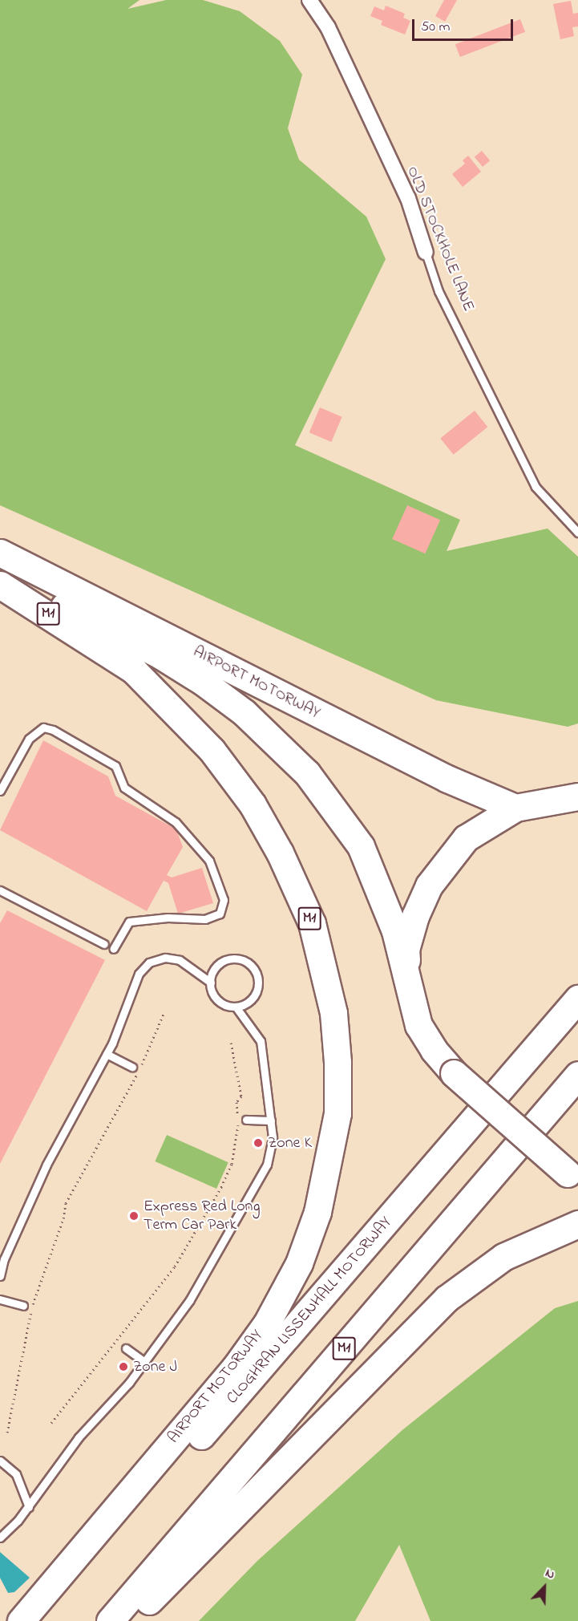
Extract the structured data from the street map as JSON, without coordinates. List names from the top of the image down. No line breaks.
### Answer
{"streets":{"highway":["M1","AIRPORT MOTORWAY","CLOGHRAN LISSENHALL MOTORWAY"],"street":["OLD STOCKHOLE LANE"]},"places":["Zone K","Express Red Long Term Car Park","Zone J"],"scale_bar":"50 m","north":"top right"}
